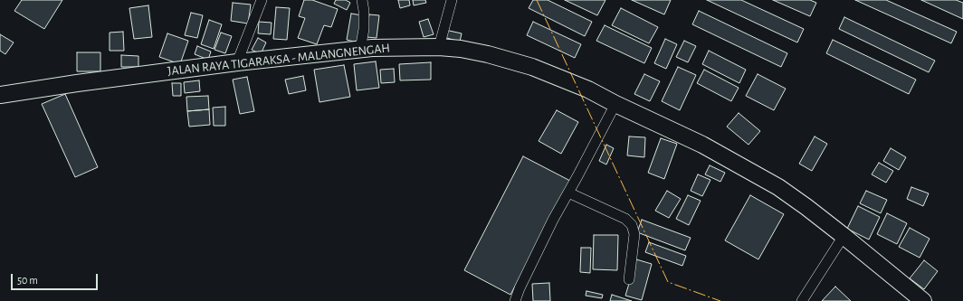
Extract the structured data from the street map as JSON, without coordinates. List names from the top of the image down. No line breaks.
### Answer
{"streets":{"main road":["JALAN RAYA TIGARAKSA - MALANGNENGAH"]},"scale_bar":"50 m"}
